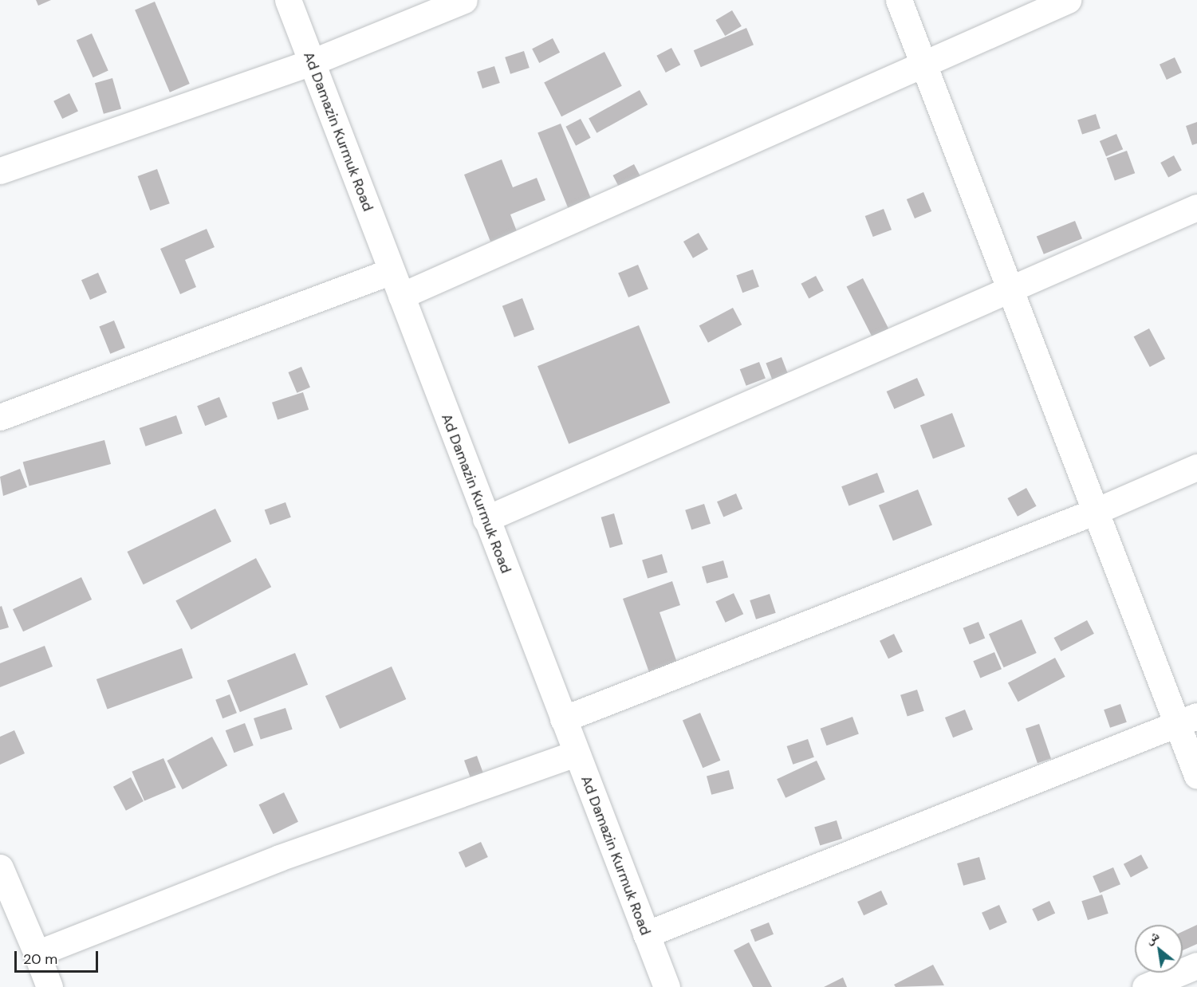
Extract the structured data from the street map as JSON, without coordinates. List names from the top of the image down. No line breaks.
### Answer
{"streets":{"main road":["Ad Damazin Kurmuk Road"]},"scale_bar":"20 m","north":"top left"}
